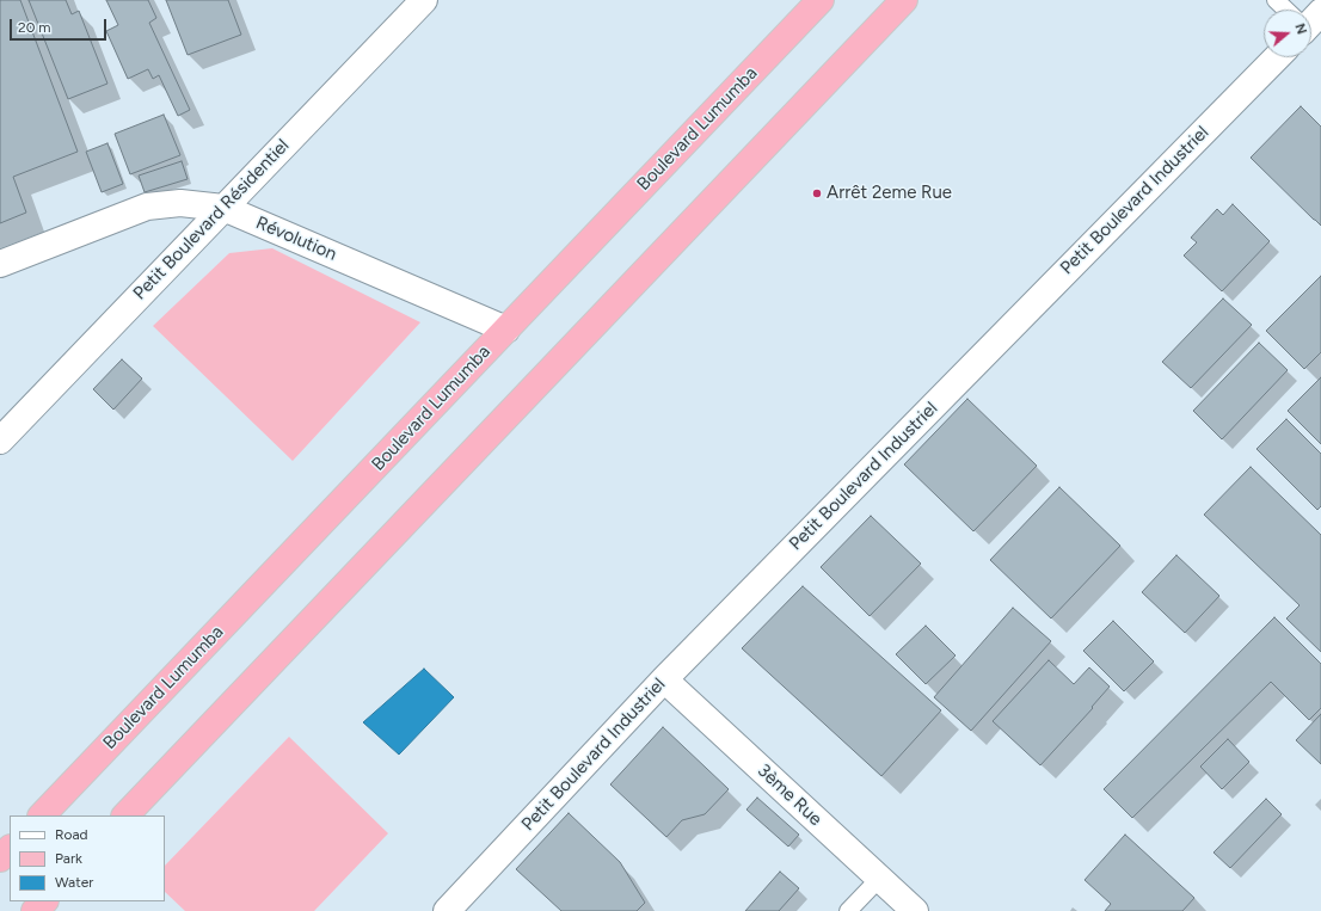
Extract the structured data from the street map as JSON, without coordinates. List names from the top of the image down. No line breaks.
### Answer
{"streets":{"highway":["Boulevard Lumumba"],"street":["Petit Boulevard Industriel","Petit Boulevard Résidentiel","Révolution","3ème Rue"]},"crossings":[["Boulevard Lumumba","Révolution"],["Petit Boulevard Industriel","3ème Rue"],["Petit Boulevard Résidentiel","Révolution"]],"places":["Arrêt 2eme Rue"],"legend":["Road","Park","Water"],"scale_bar":"20 m","north":"right"}
